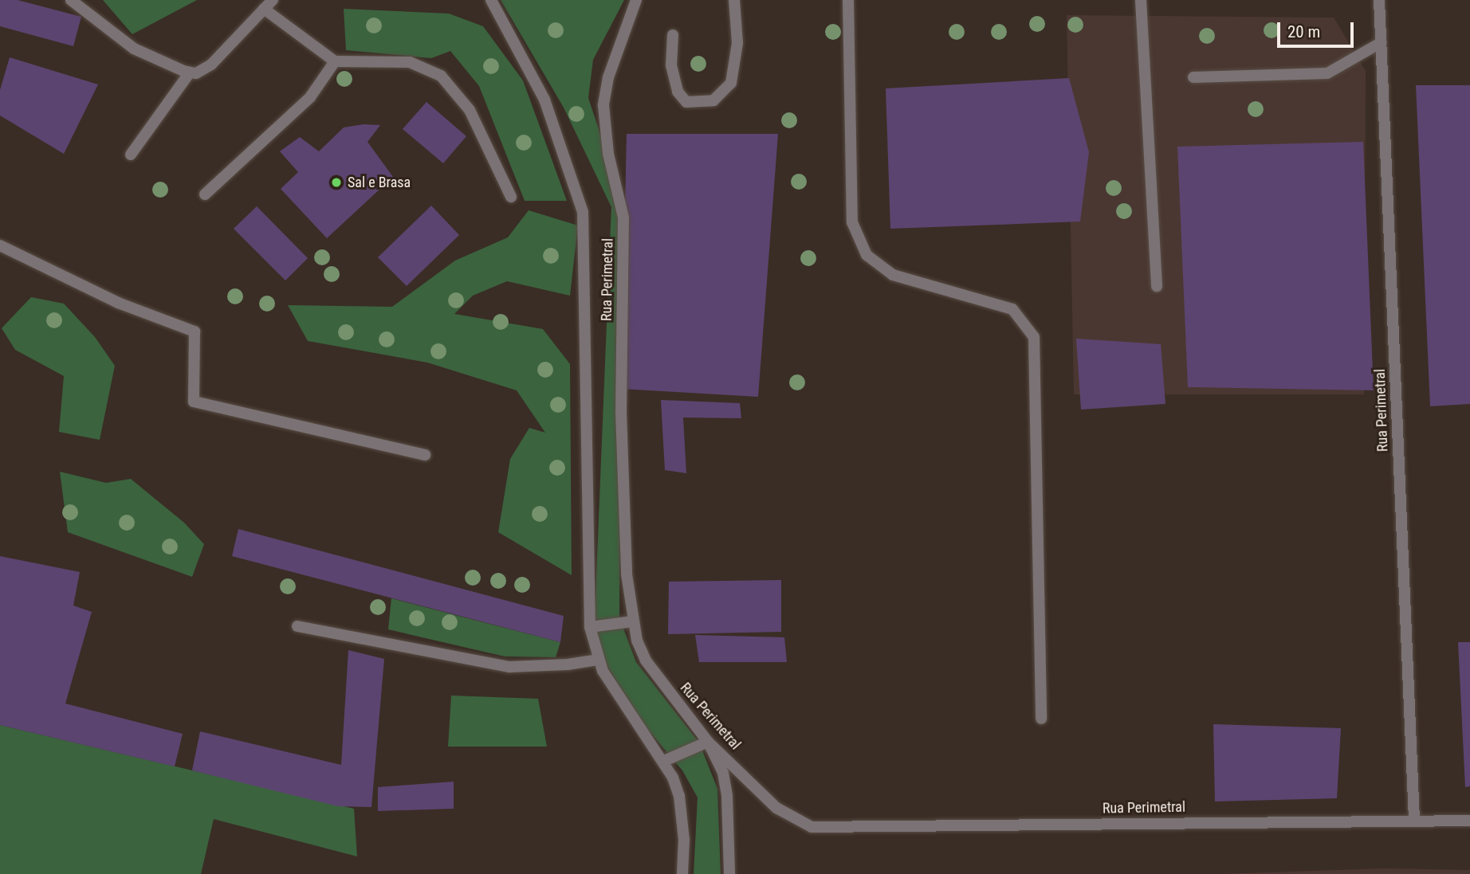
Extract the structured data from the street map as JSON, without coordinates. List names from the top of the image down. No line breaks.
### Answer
{"streets":{"street":["Rua Perimetral"]},"places":["Sal e Brasa"],"scale_bar":"20 m"}
